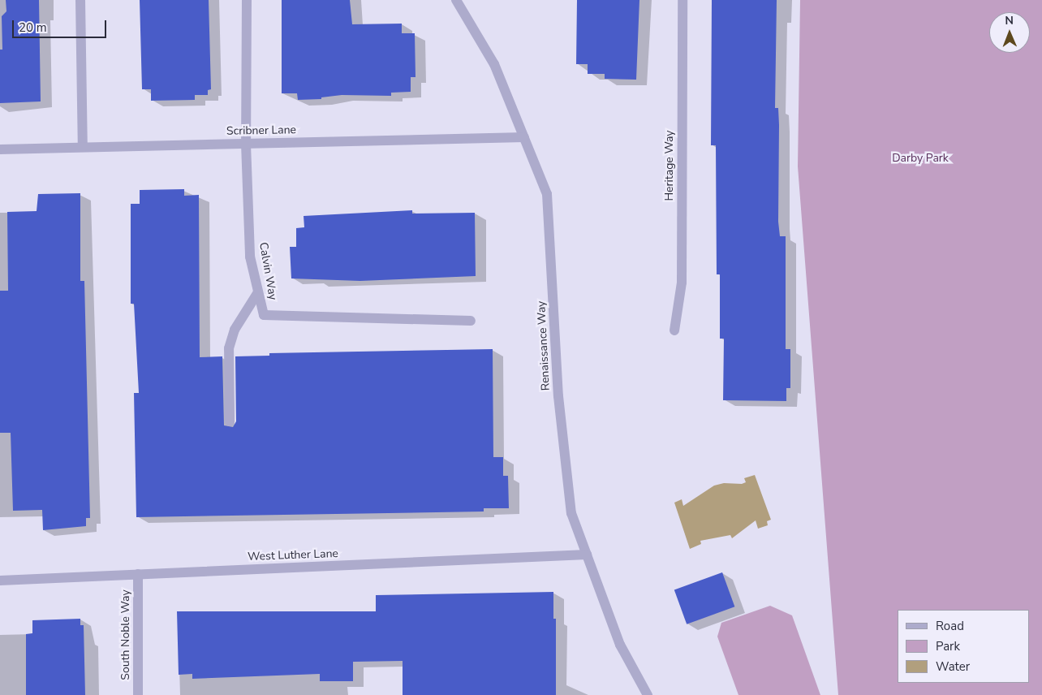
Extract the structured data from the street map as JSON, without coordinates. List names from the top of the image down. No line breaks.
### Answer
{"streets":{"street":["Scribner Lane","Heritage Way","Calvin Way","Renaissance Way","West Luther Lane","South Noble Way"]},"crossings":[["Scribner Lane","Calvin Way"],["Scribner Lane","Renaissance Way"],["Renaissance Way","West Luther Lane"],["West Luther Lane","South Noble Way"]],"parks":["Darby Park"],"legend":["Road","Park","Water"],"scale_bar":"20 m","north":"top"}
